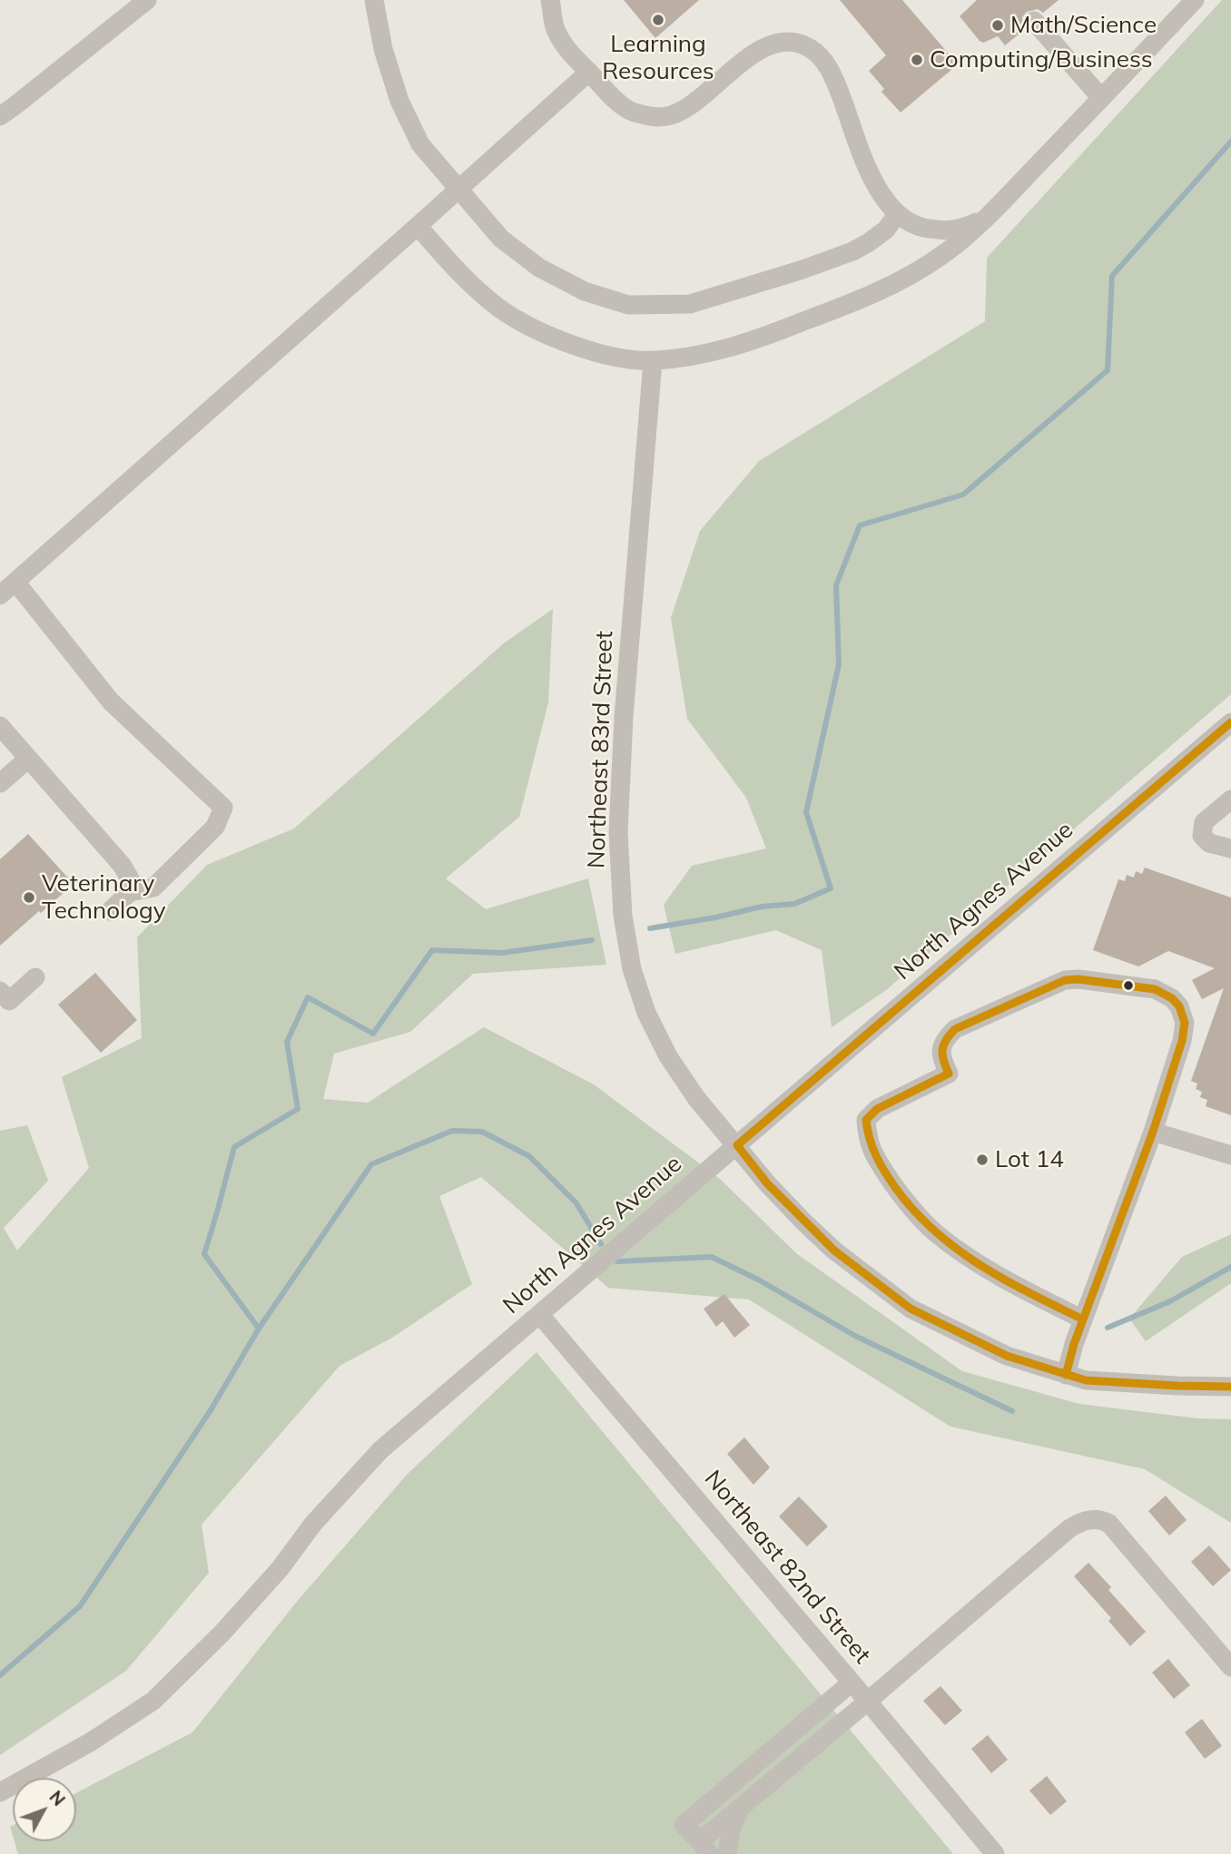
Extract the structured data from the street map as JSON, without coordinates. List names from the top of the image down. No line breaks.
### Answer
{"streets":{"street":["Northeast 83rd Street","North Agnes Avenue","Northeast 82nd Street"]},"crossings":[["Northeast 83rd Street","North Agnes Avenue"],["North Agnes Avenue","Northeast 82nd Street"]],"places":["Learning Resources","Math/Science","Computing/Business","Veterinary Technology","Lot 14"],"north":"top right"}
